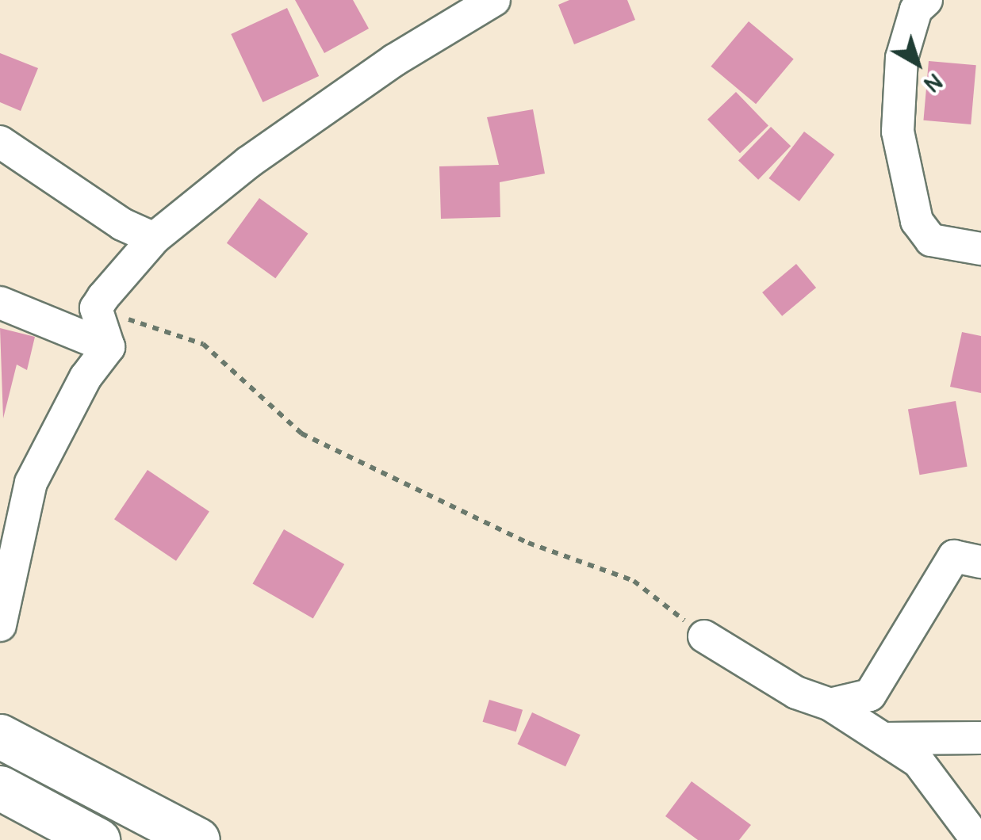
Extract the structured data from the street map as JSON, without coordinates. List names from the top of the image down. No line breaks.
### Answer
{"north":"bottom right"}
